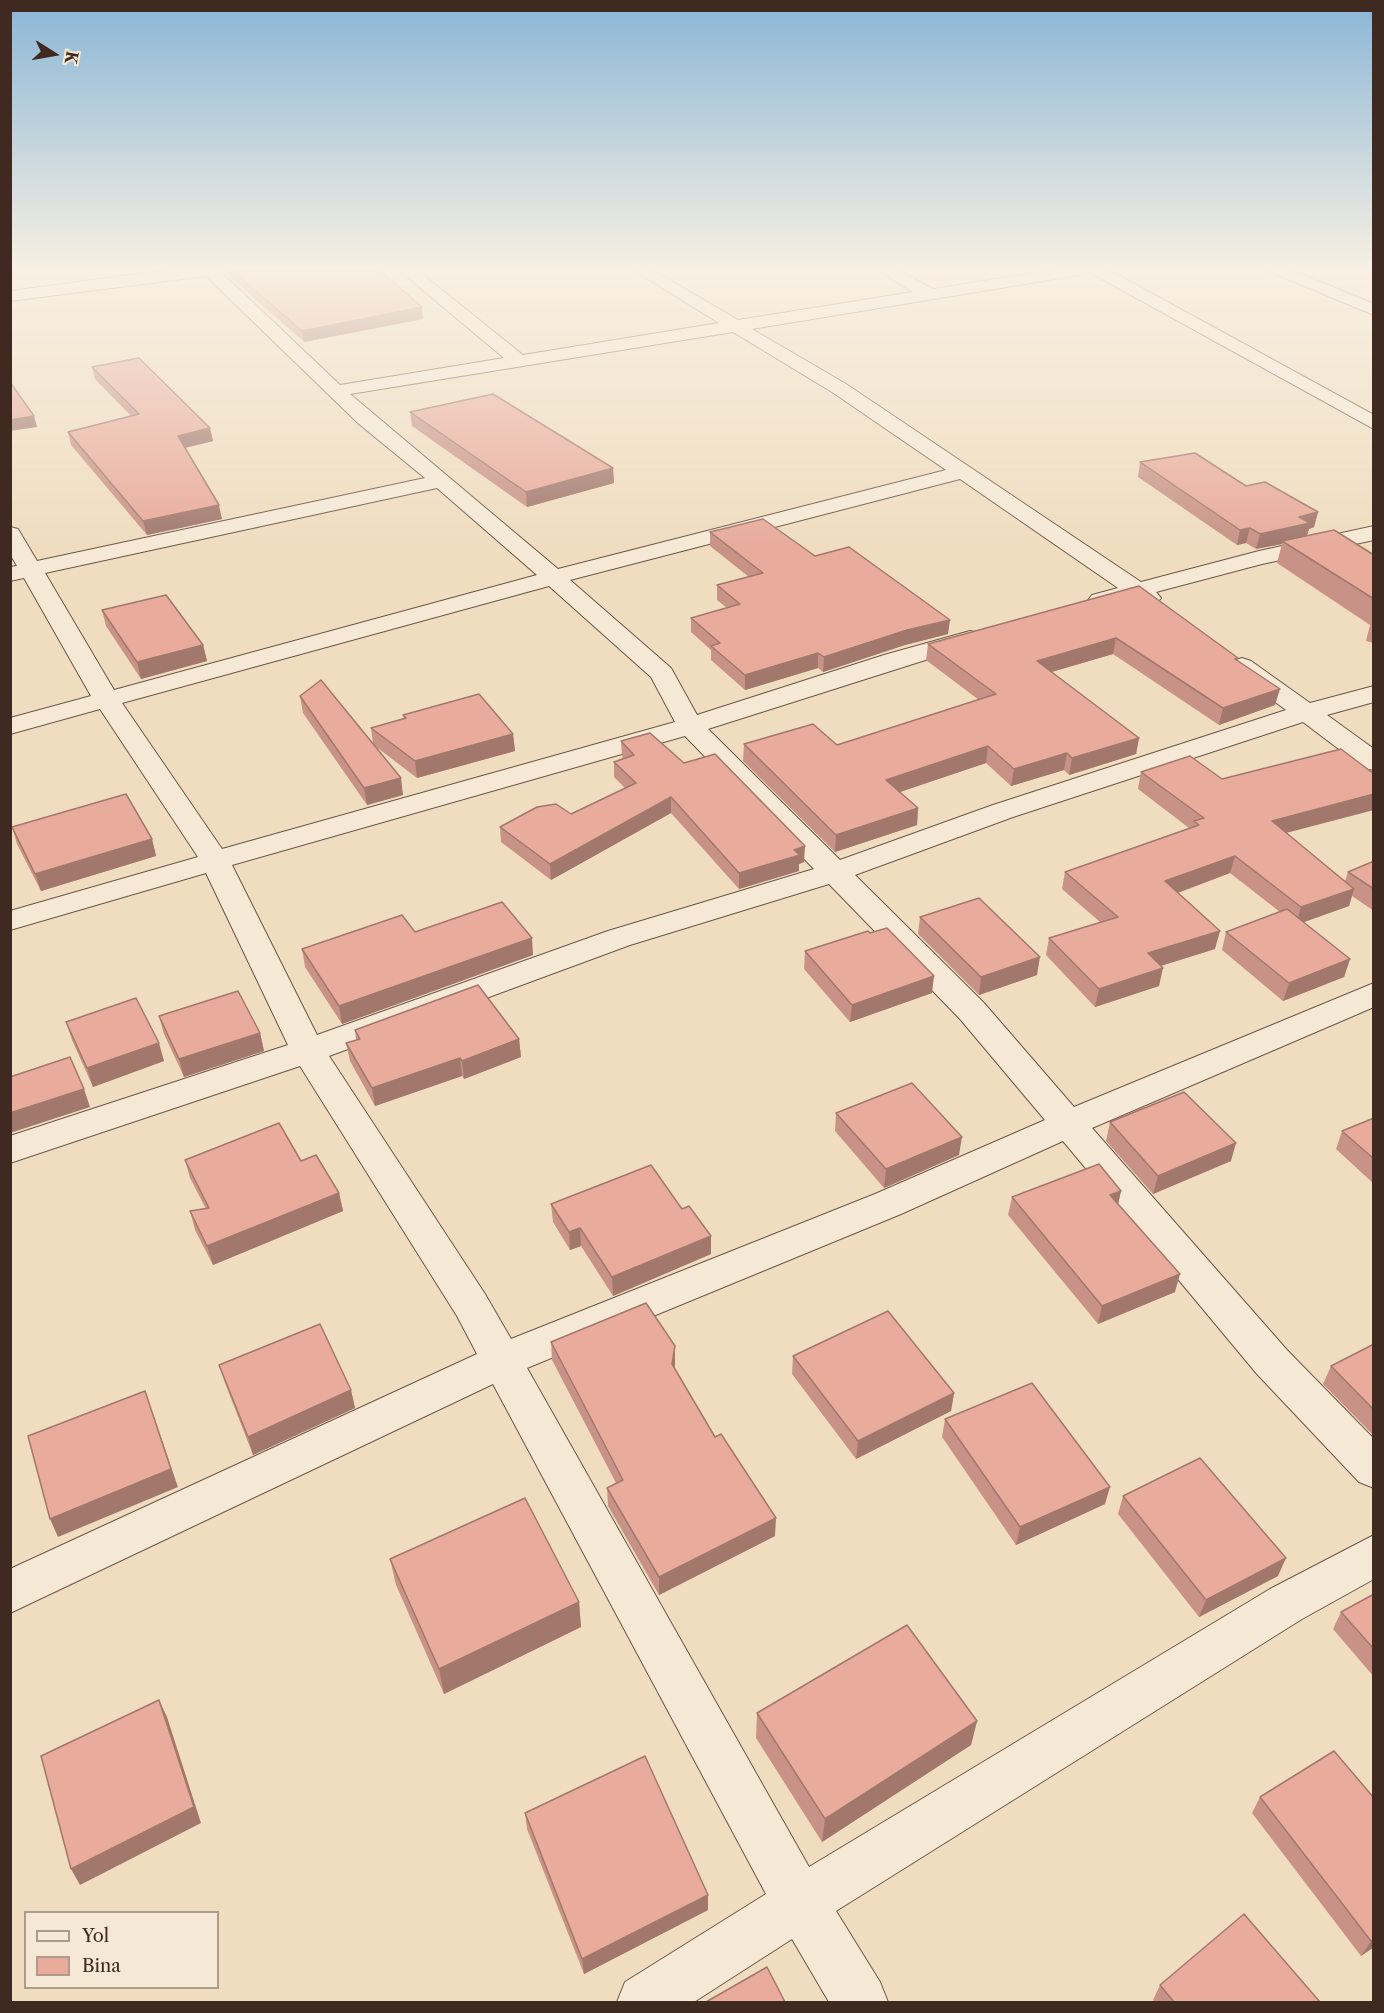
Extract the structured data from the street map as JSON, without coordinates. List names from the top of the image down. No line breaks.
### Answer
{"legend":["Yol","Bina"],"north":"right"}
